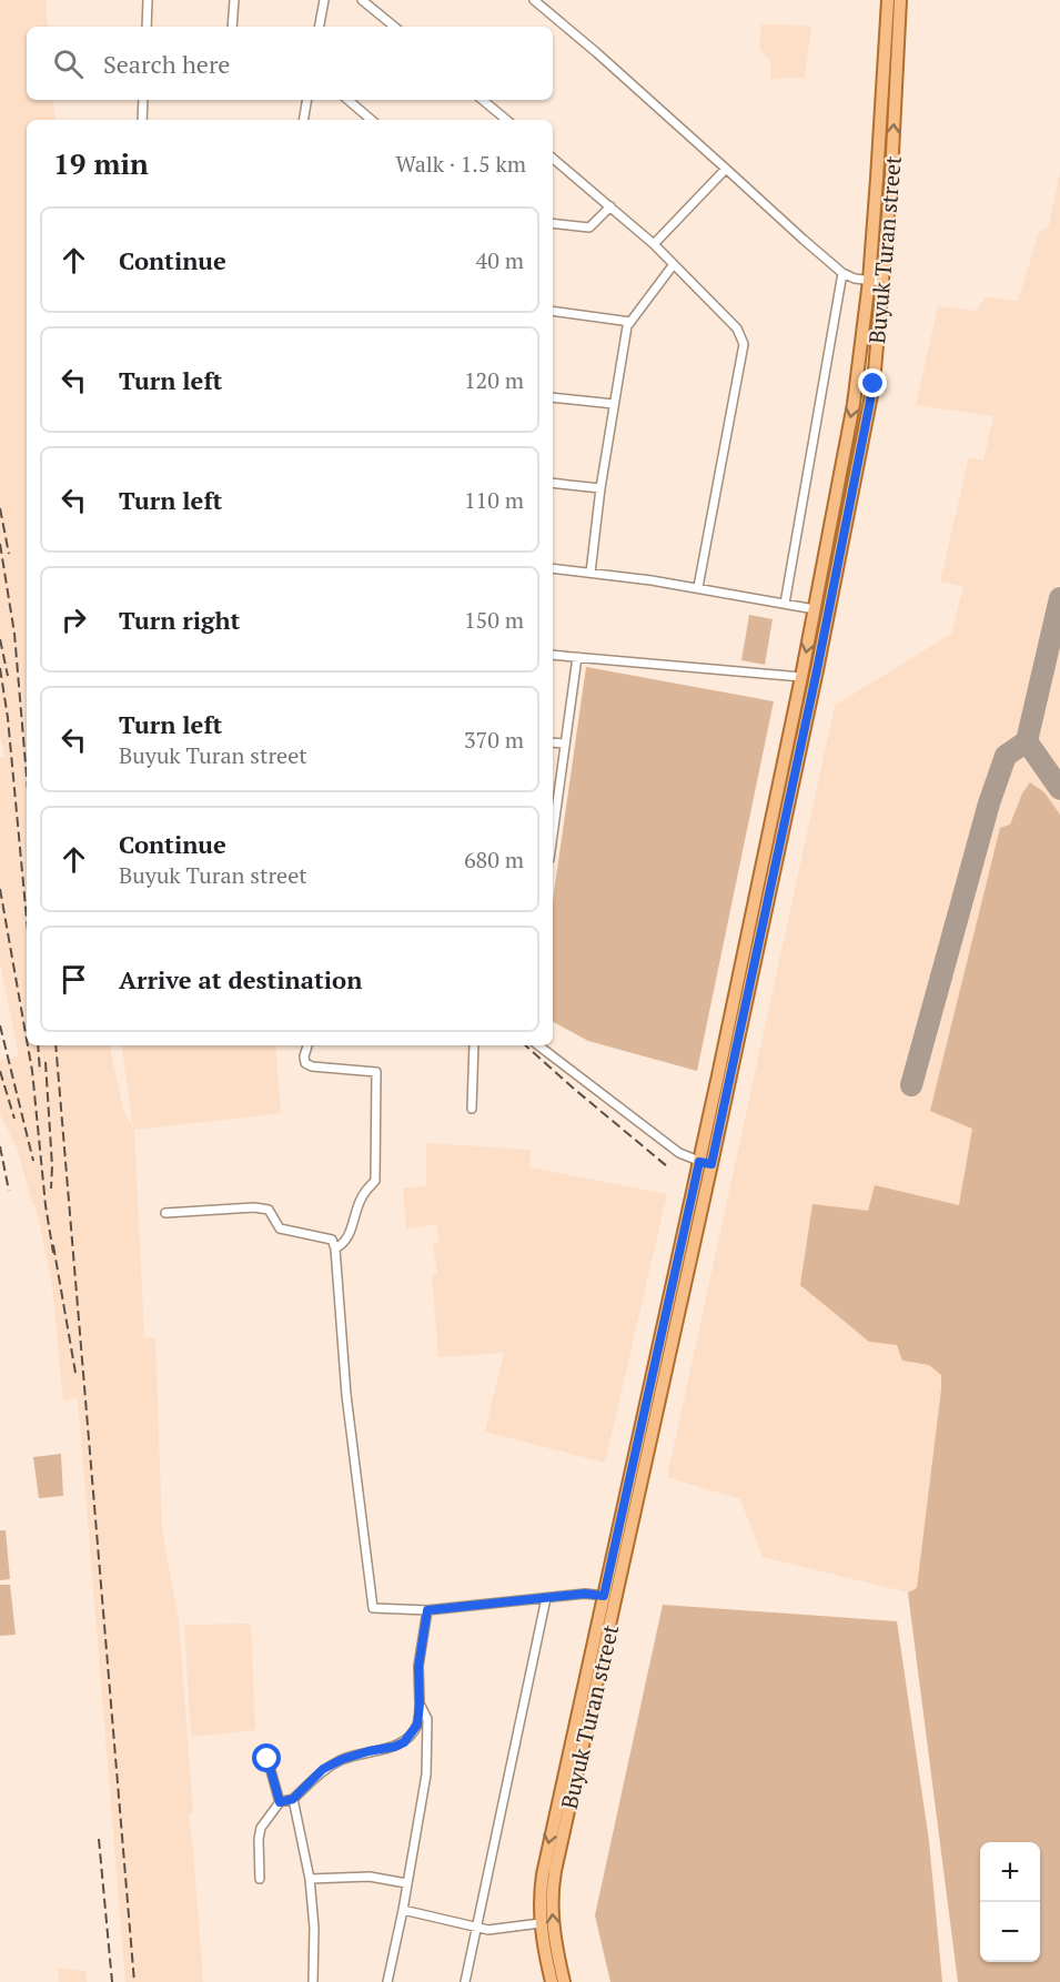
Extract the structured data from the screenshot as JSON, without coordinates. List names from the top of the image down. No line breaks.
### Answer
{"streets":{"main road":["Buyuk Turan street"]},"page":{"search":"Search here","heading":["19 min","Walk · 1.5 km"],"list":[["Continue","40 m"],["Turn left","120 m"],["Turn left","110 m"],["Turn right","150 m"],["Turn left","Buyuk Turan street","370 m"],["Continue","Buyuk Turan street","680 m"],"Arrive at destination"],"map_buttons":["+","−"]}}
